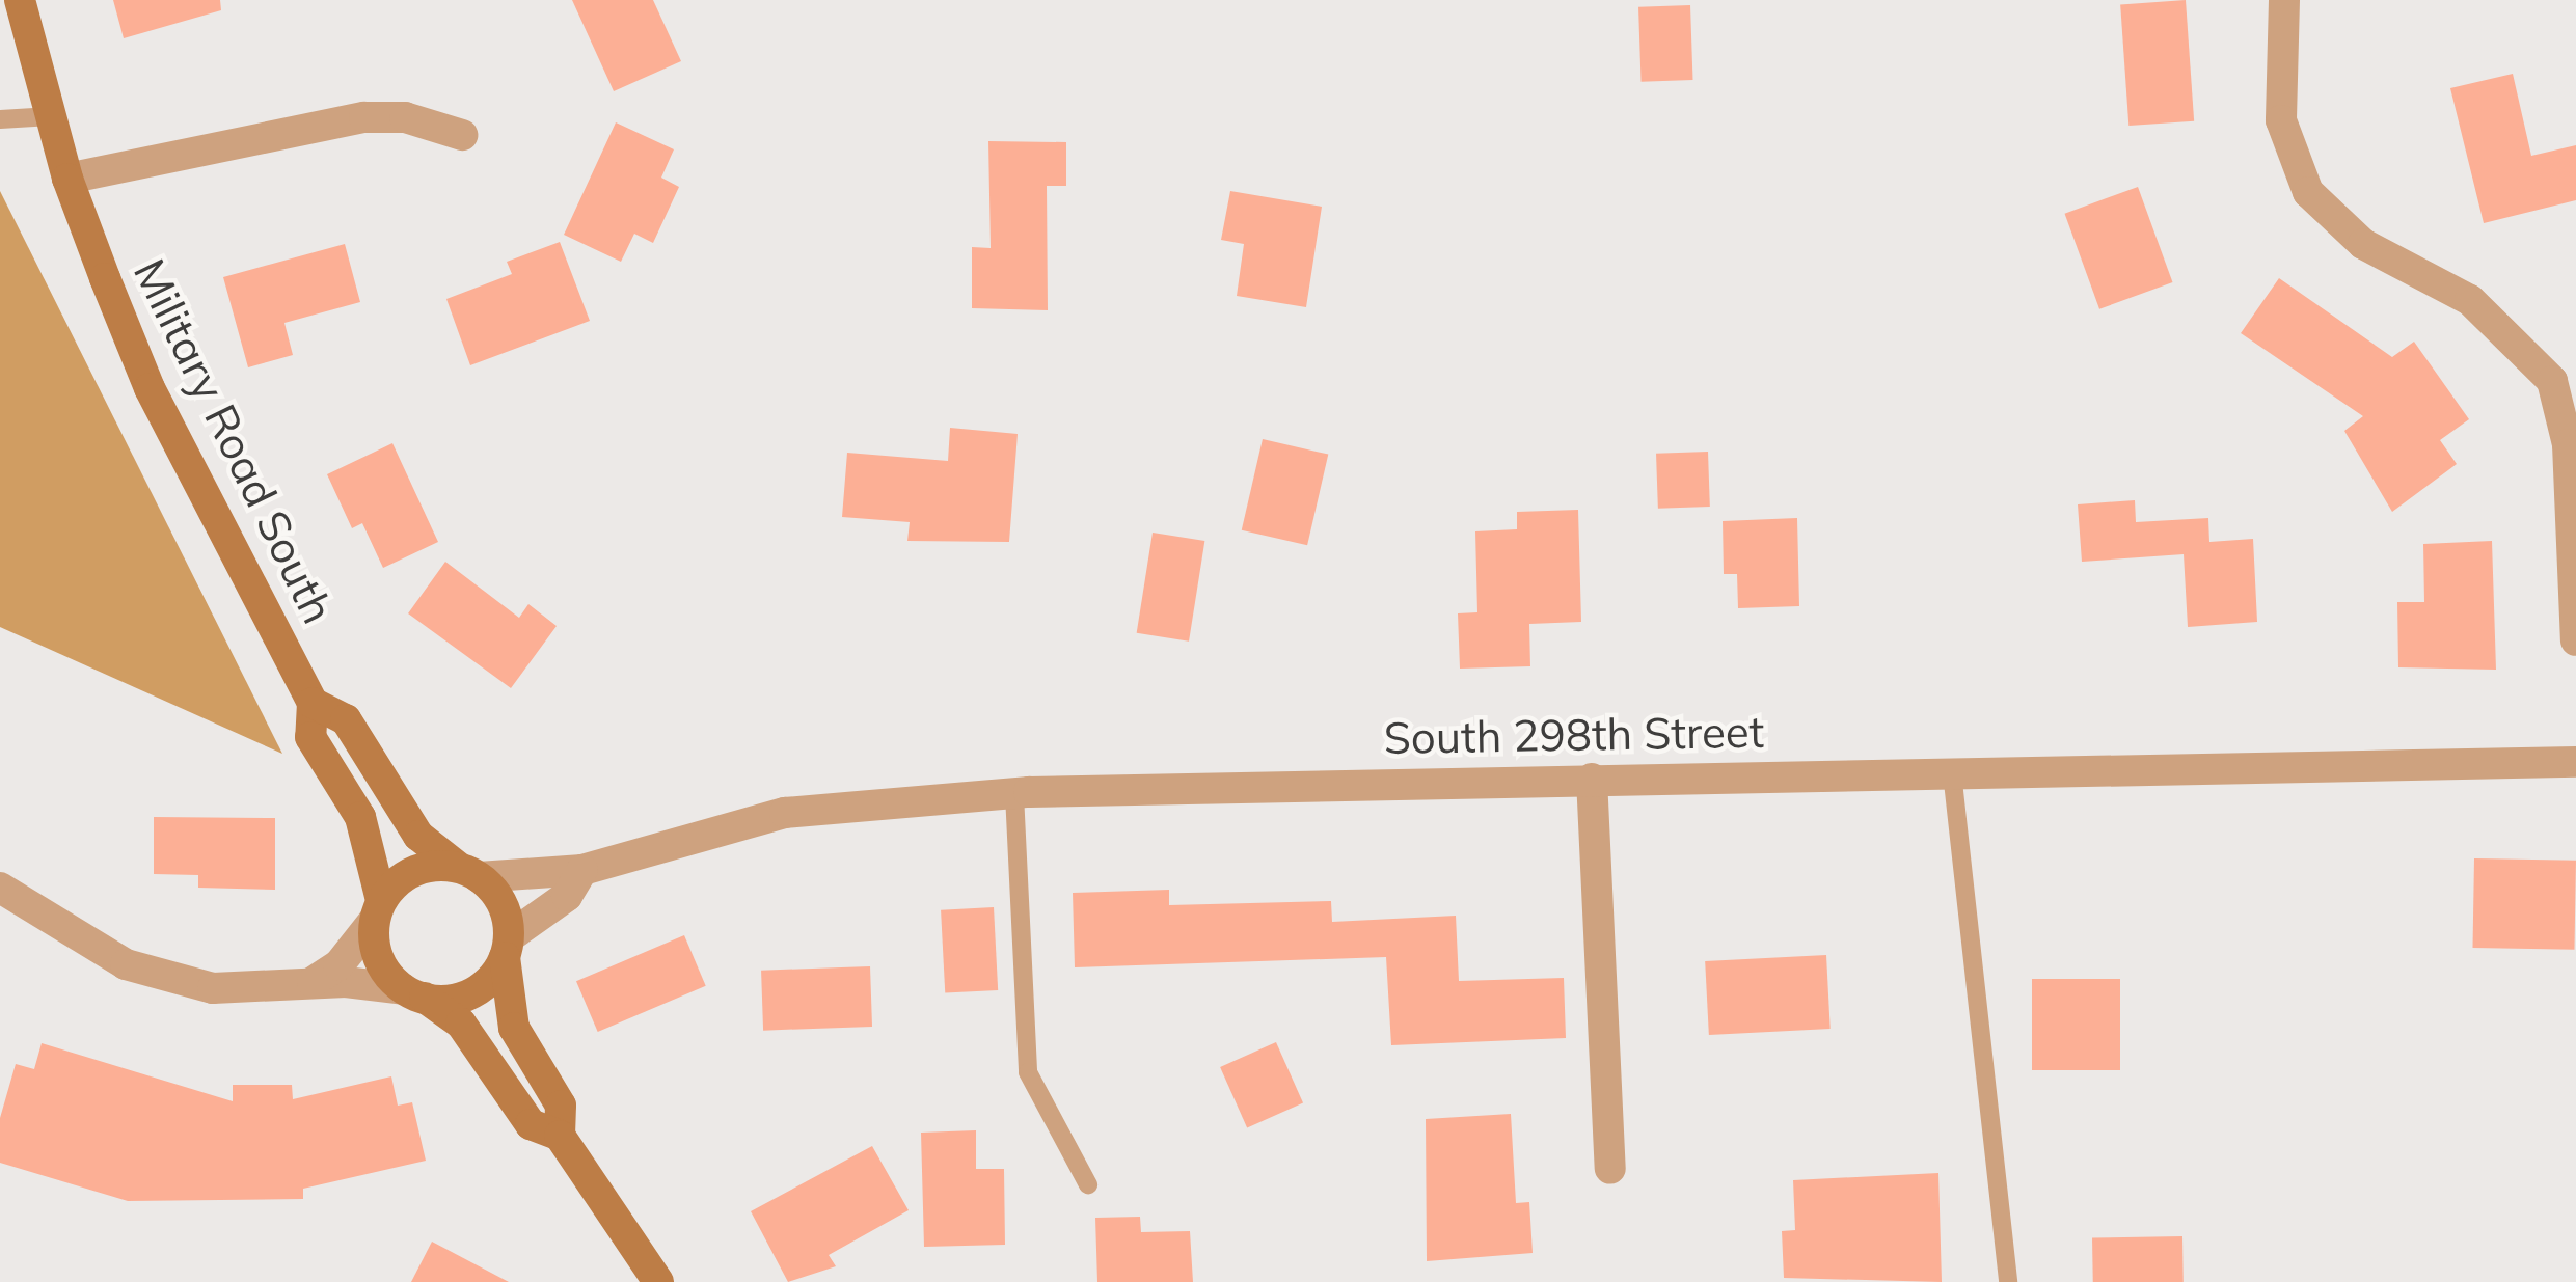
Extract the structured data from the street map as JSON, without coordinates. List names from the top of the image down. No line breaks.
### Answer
{"streets":{"main road":["Military Road South"],"street":["South 298th Street"]},"crossings":[["Military Road South","South 298th Street"]]}
